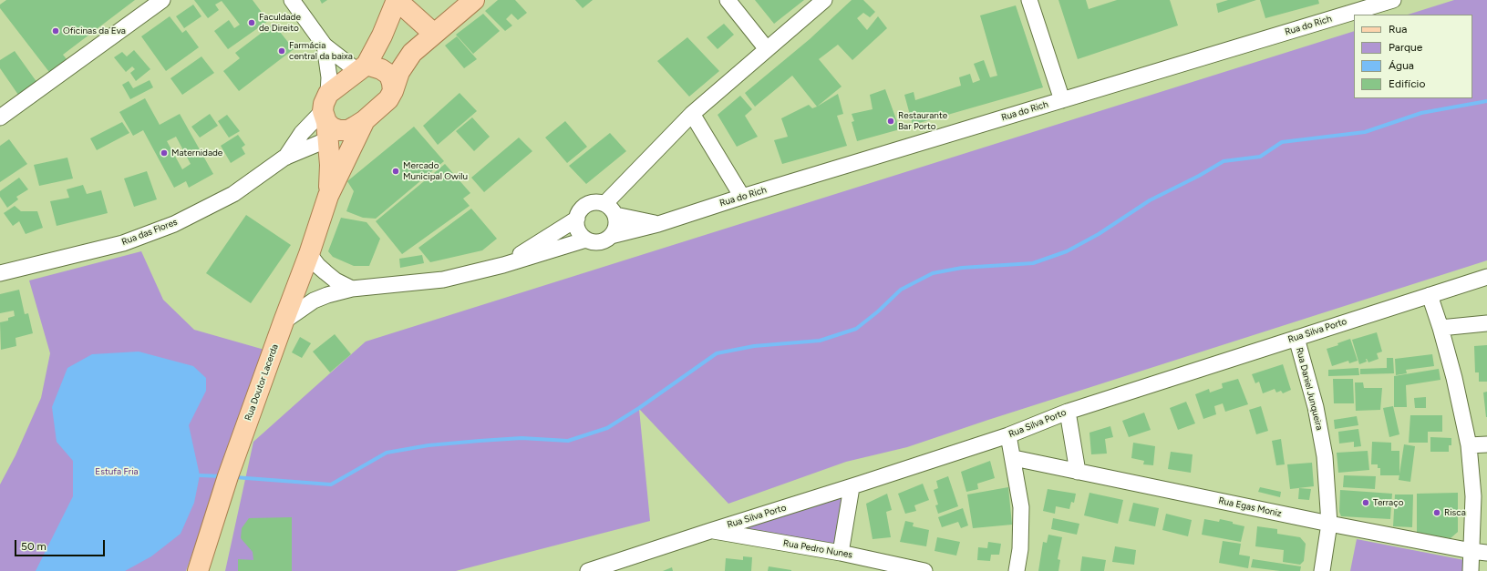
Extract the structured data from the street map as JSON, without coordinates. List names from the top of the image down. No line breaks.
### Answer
{"streets":{"main road":["Rua Doutor Lacerda"],"street":["Rua do Rich","Rua das Flores","Rua Silva Porto","Rua Daniel Junqueira","Rua Egas Moniz","Rua Pedro Nunes"]},"crossings":[["Rua das Flores","Rua Doutor Lacerda"],["Rua Silva Porto","Rua Daniel Junqueira"],["Rua Silva Porto","Rua Pedro Nunes"],["Rua Daniel Junqueira","Rua Egas Moniz"]],"parks":["Estufa Fria"],"places":["Faculdade de Direito","Oficinas da Eva","Farmácia central da baixa","Restaurante Bar Porto","Maternidade","Mercado Municipal Owilu","Terraço","Risca"],"legend":["Rua","Parque","Água","Edifício"],"scale_bar":"50 m"}
